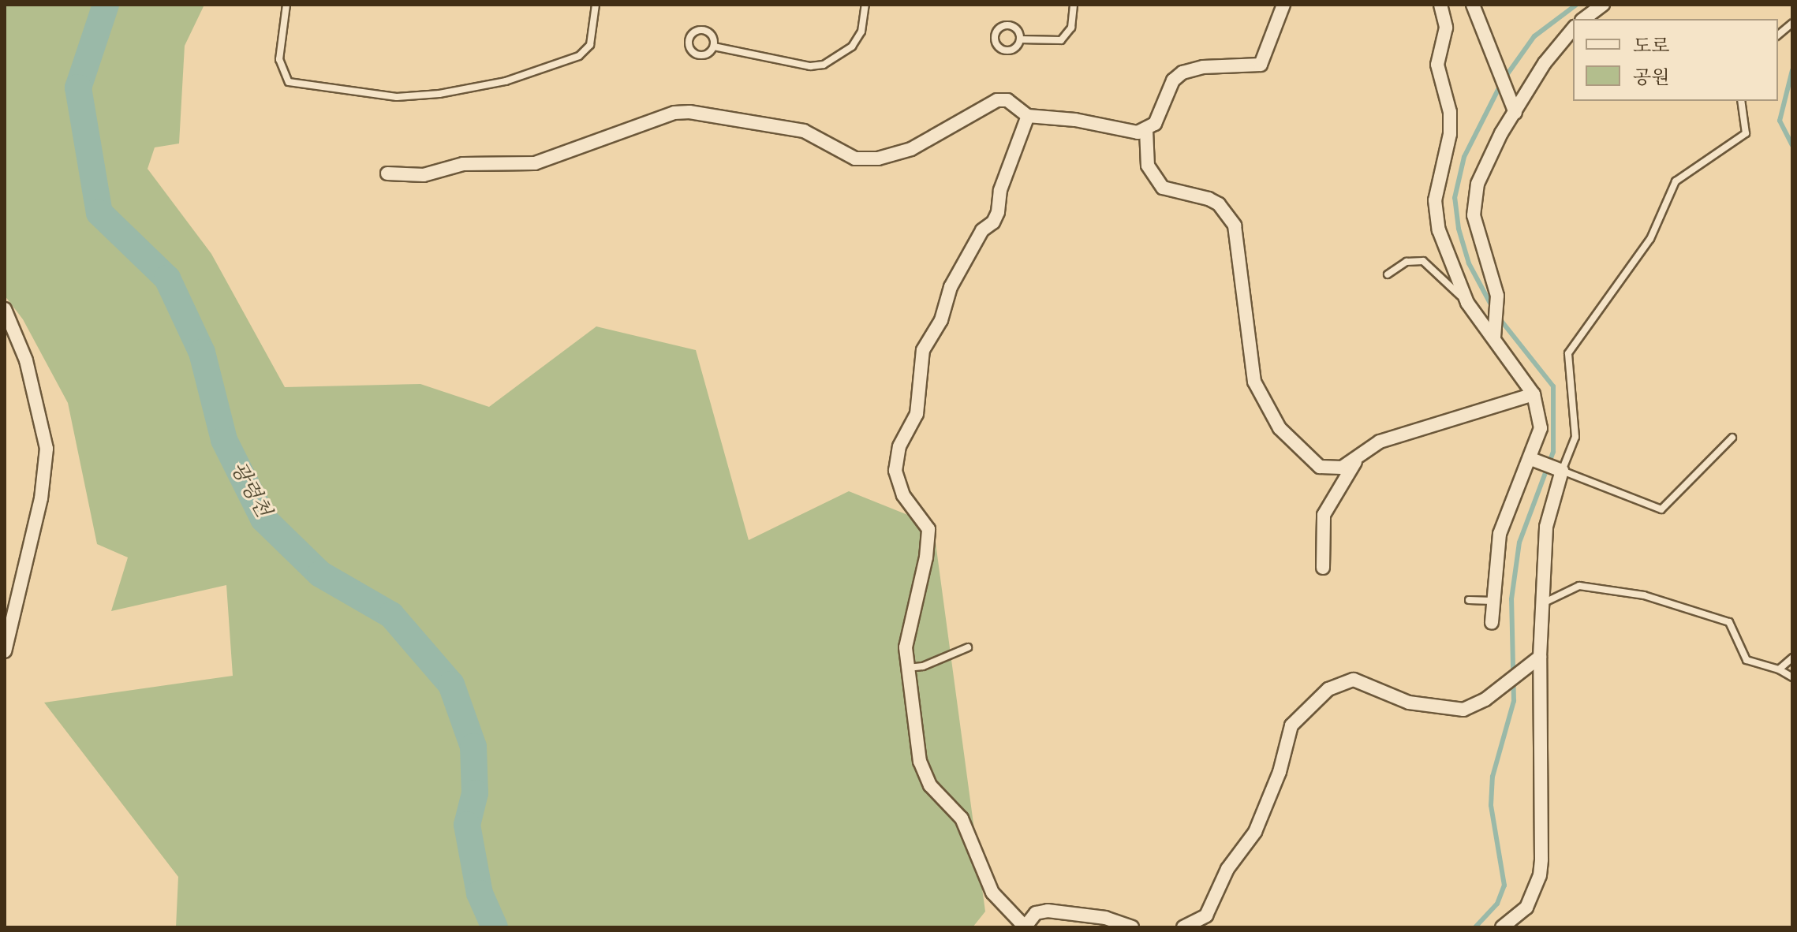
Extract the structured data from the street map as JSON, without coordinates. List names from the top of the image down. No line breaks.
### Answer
{"water":["광령천"],"legend":["도로","공원"]}
